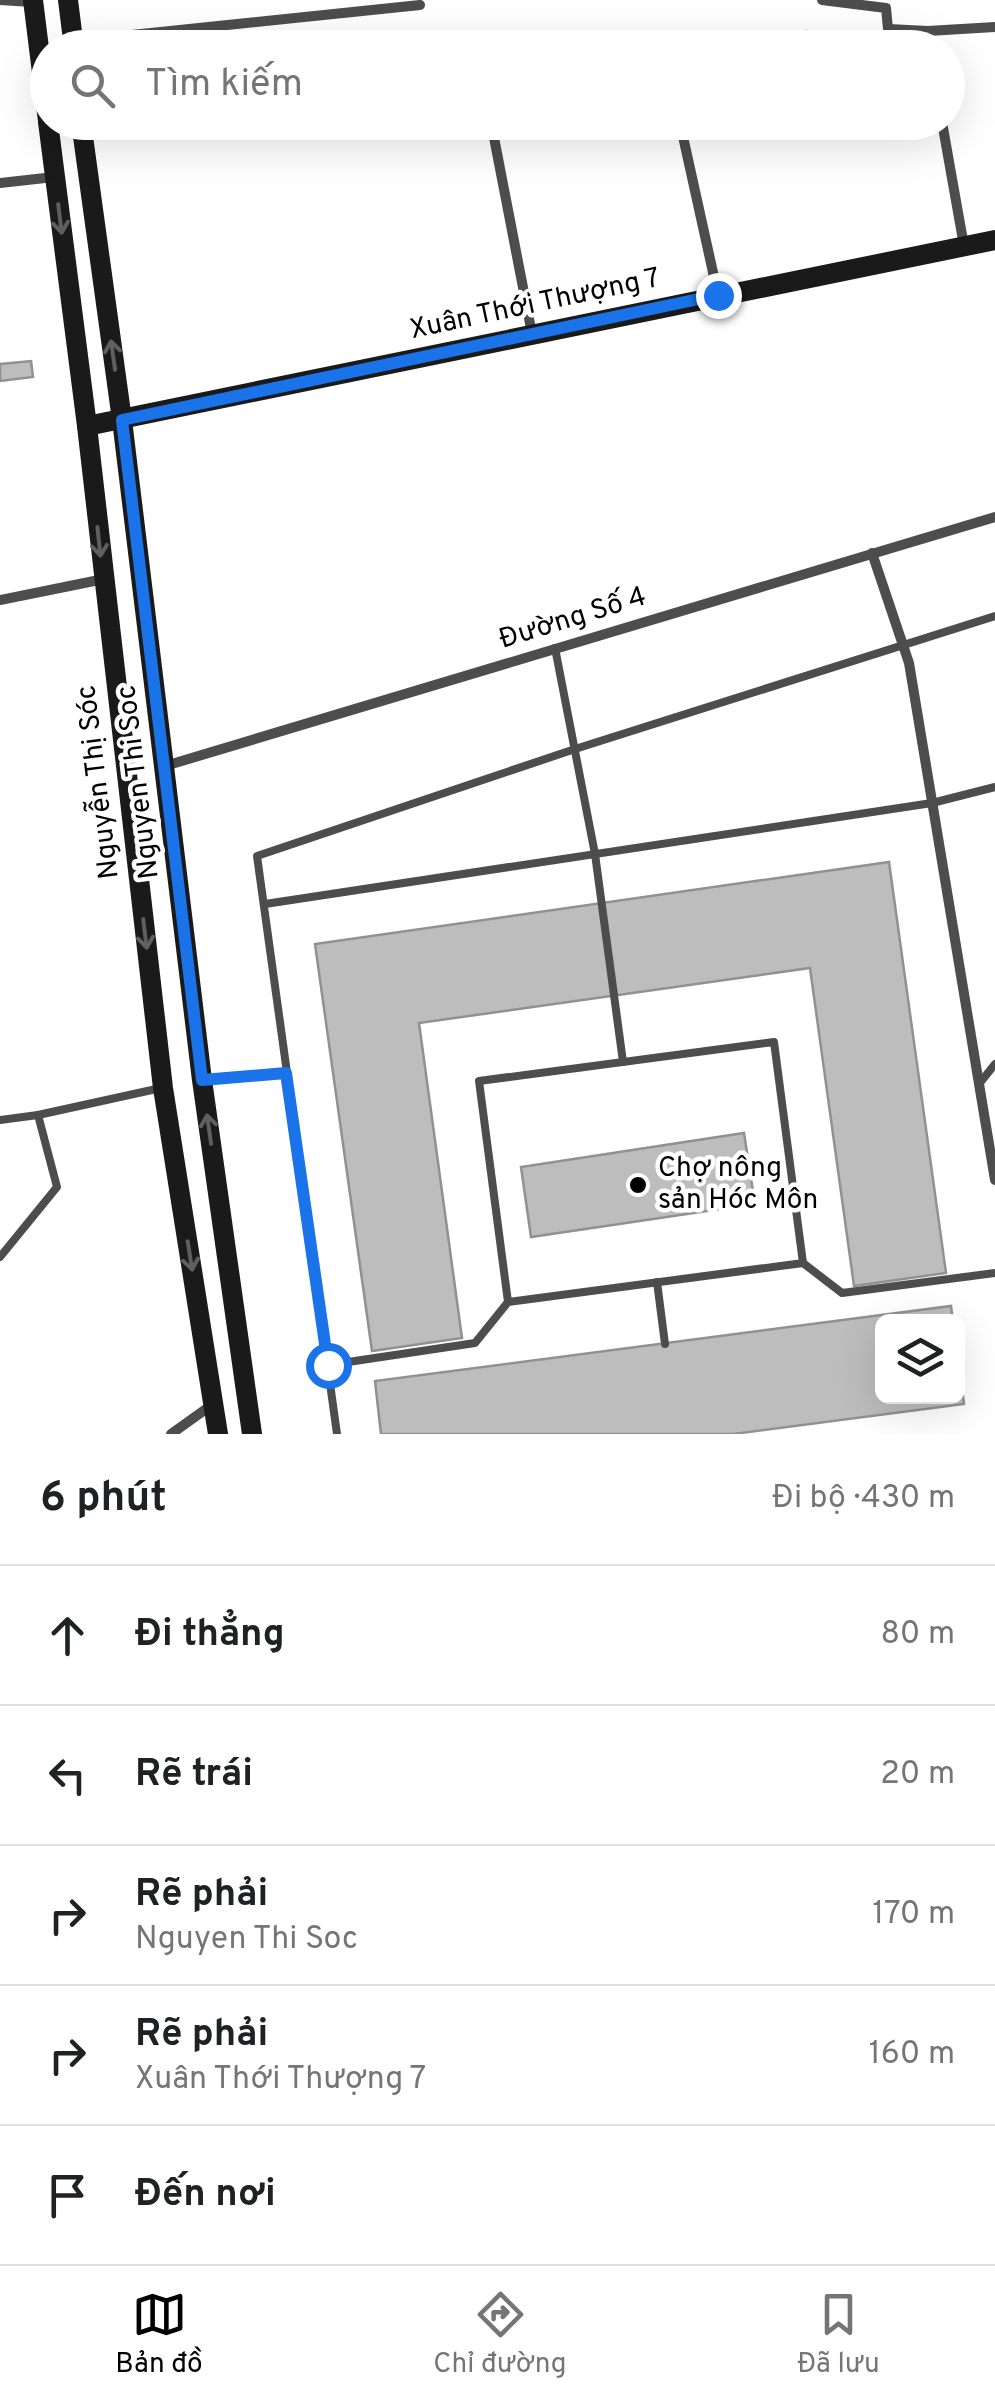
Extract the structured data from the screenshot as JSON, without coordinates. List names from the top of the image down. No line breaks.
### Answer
{"streets":{"main road":["Xuân Thới Thượng 7","Nguyễn Thị Sóc","Nguyen Thi Soc"],"street":["Đường Số 4"]},"crossings":[["Xuân Thới Thượng 7","Nguyễn Thị Sóc"],["Xuân Thới Thượng 7","Nguyen Thi Soc"],["Đường Số 4","Nguyen Thi Soc"]],"one_way":["Nguyễn Thị Sóc","Nguyen Thi Soc"],"places":["Chợ nông sản Hóc Môn"],"page":{"search":"Tìm kiếm","heading":["6 phút","Đi bộ · 430 m"],"list":[["Đi thẳng","80 m"],["Rẽ trái","20 m"],["Rẽ phải","Nguyen Thi Soc","170 m"],["Rẽ phải","Xuân Thới Thượng 7","160 m"],"Đến nơi"],"nav":["Bản đồ","Chỉ đường","Đã lưu"]}}
